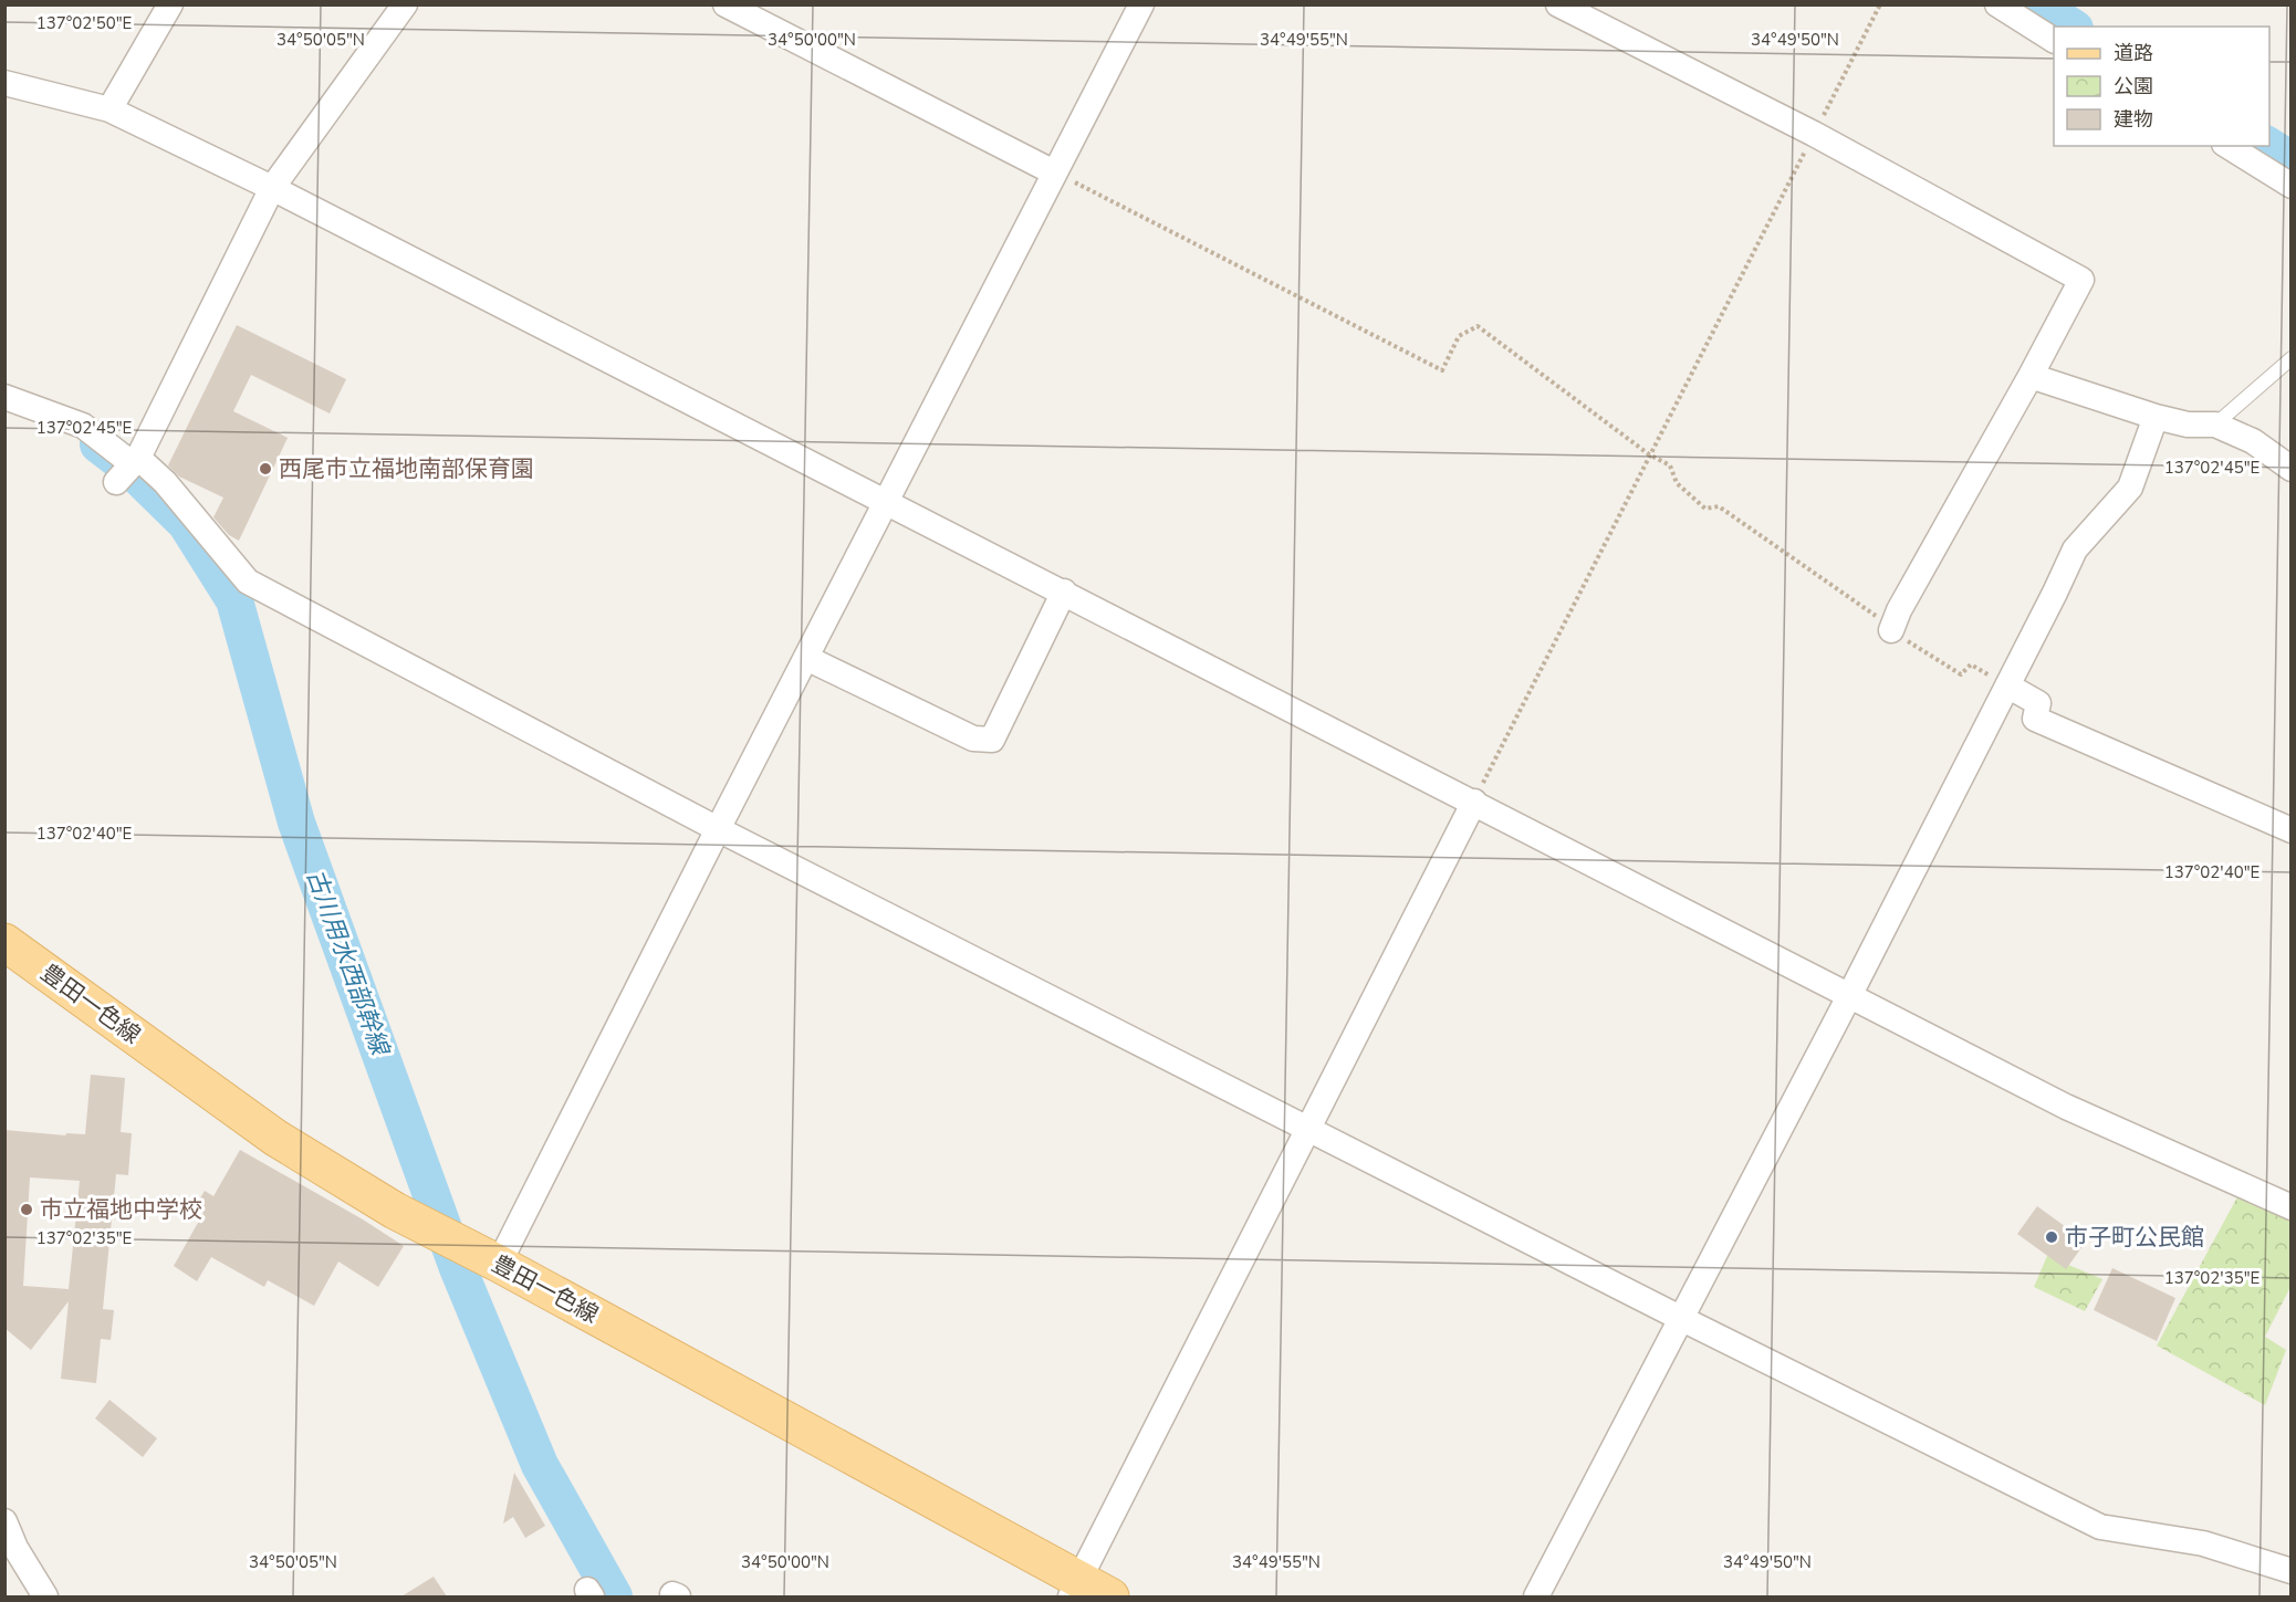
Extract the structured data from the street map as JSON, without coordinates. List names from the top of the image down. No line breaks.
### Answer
{"streets":{"main road":["豊田一色線"]},"water":["古川用水西部幹線"],"places":["西尾市立福地南部保育園","市立福地中学校","市子町公民館"],"legend":["道路","公園","建物"],"coordinates":["137°02'50\"E","34°50'05\"N","34°50'00\"N","34°49'55\"N","34°49'50\"N","137°02'45\"E","137°02'40\"E","137°02'35\"E"]}
